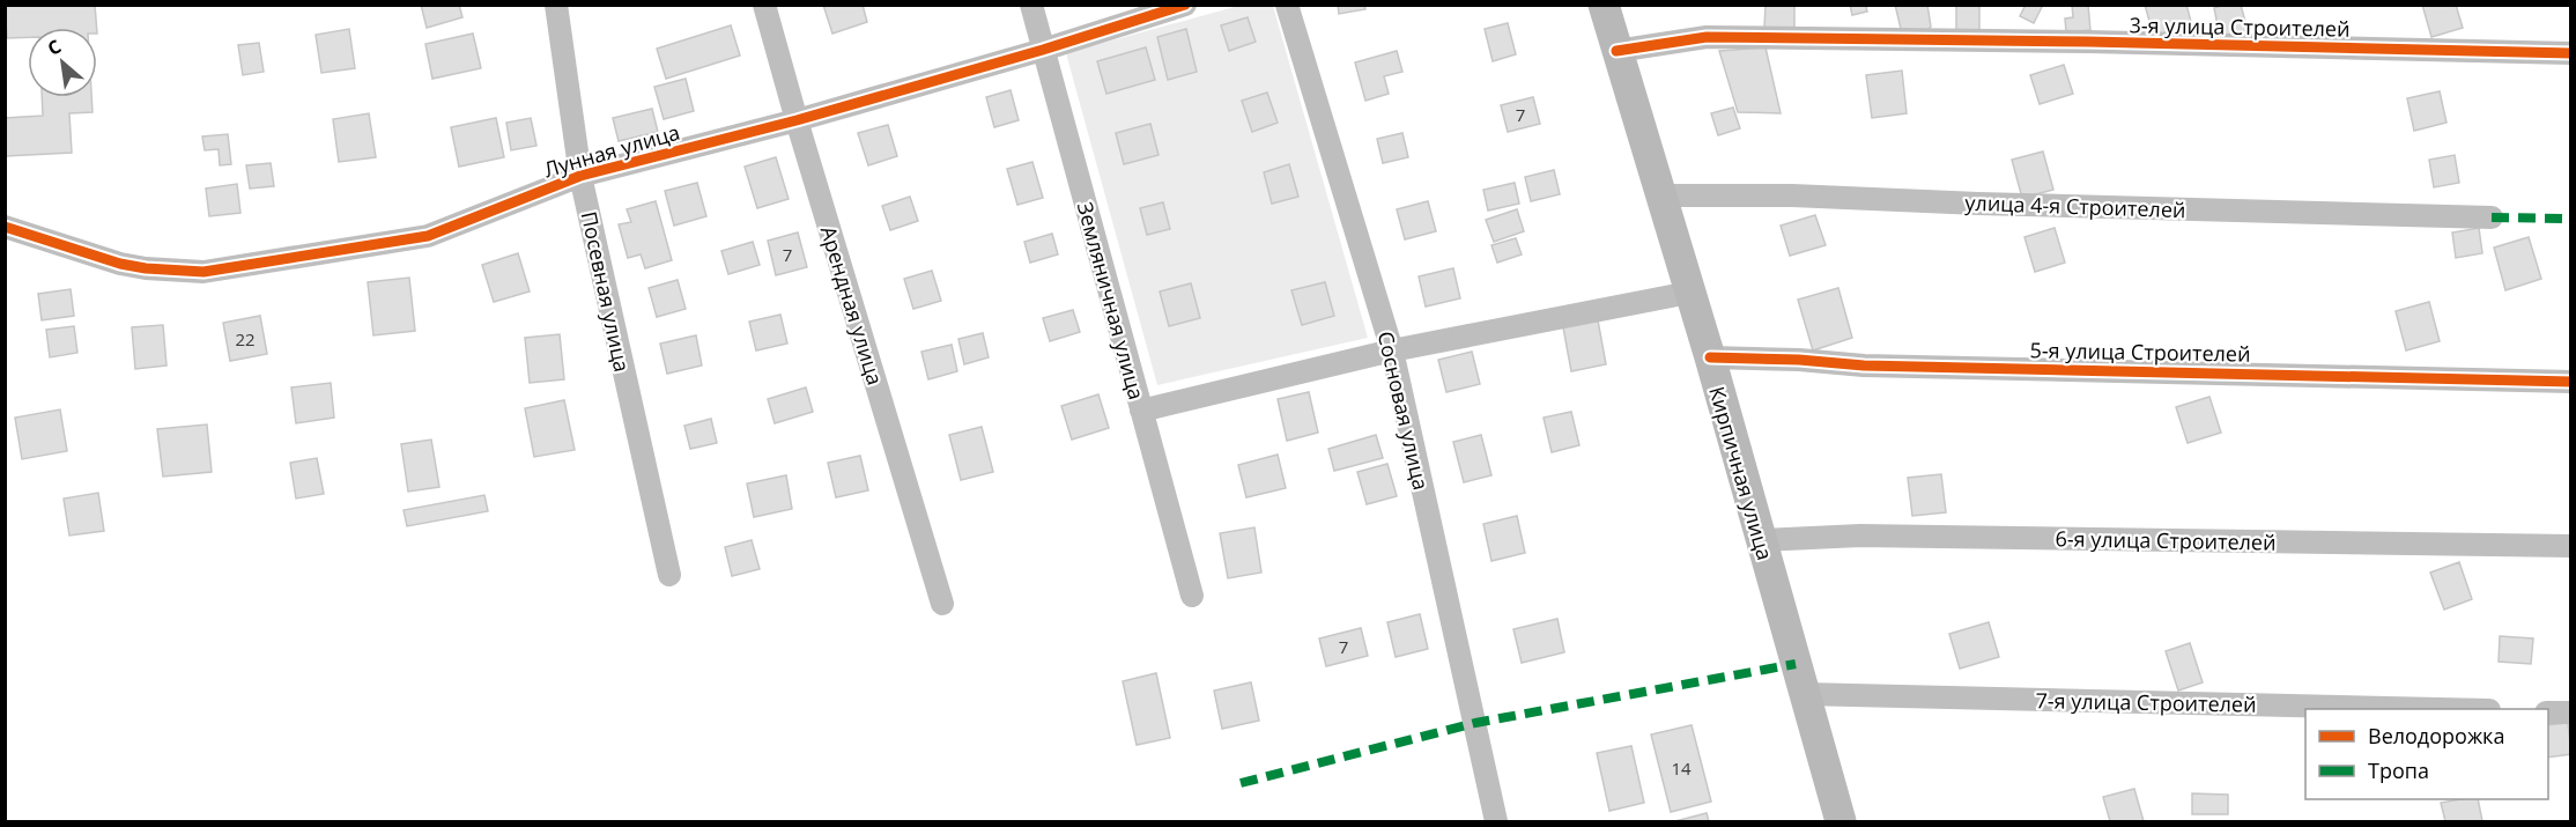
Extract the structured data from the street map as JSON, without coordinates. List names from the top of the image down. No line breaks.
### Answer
{"streets":{"main road":["Кирпичная улица"],"street":["3-я улица Строителей","Лунная улица","улица 4-я Строителей","Посевная улица","Земляничная улица","Арендная улица","5-я улица Строителей","Сосновая улица","6-я улица Строителей","7-я улица Строителей"]},"crossings":[["3-я улица Строителей","Кирпичная улица"],["Лунная улица","Посевная улица"],["Лунная улица","Земляничная улица"],["Лунная улица","Арендная улица"],["улица 4-я Строителей","Кирпичная улица"],["5-я улица Строителей","Кирпичная улица"],["Кирпичная улица","6-я улица Строителей"],["Кирпичная улица","7-я улица Строителей"]],"house_numbers":["7","7","22","7","14"],"legend":["Велодорожка","Тропа"],"north":"top left"}
